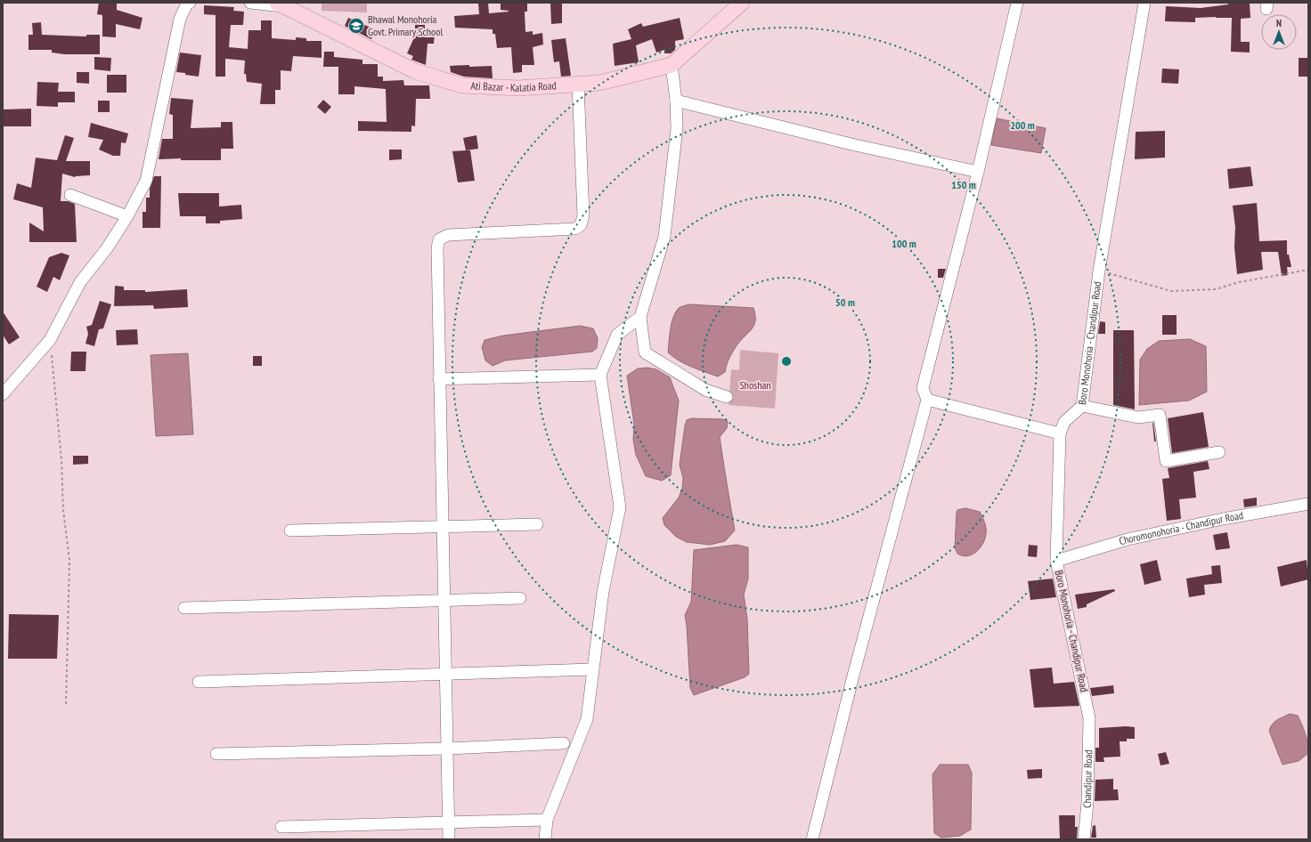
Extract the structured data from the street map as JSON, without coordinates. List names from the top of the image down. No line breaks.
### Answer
{"streets":{"main road":["Ati Bazar - Kalatia Road"],"street":["Boro Monohoria - Chandipur Road","Choromonohoria - Chandipur Road","Chandipur Road"]},"crossings":[["Boro Monohoria - Chandipur Road","Choromonohoria - Chandipur Road"],["Boro Monohoria - Chandipur Road","Chandipur Road"]],"parks":["Shoshan"],"places":{"school or university":["Bhawal Monohoria Govt. Primary School"]},"north":"top","rings":["200 m","150 m","100 m","50 m"]}
